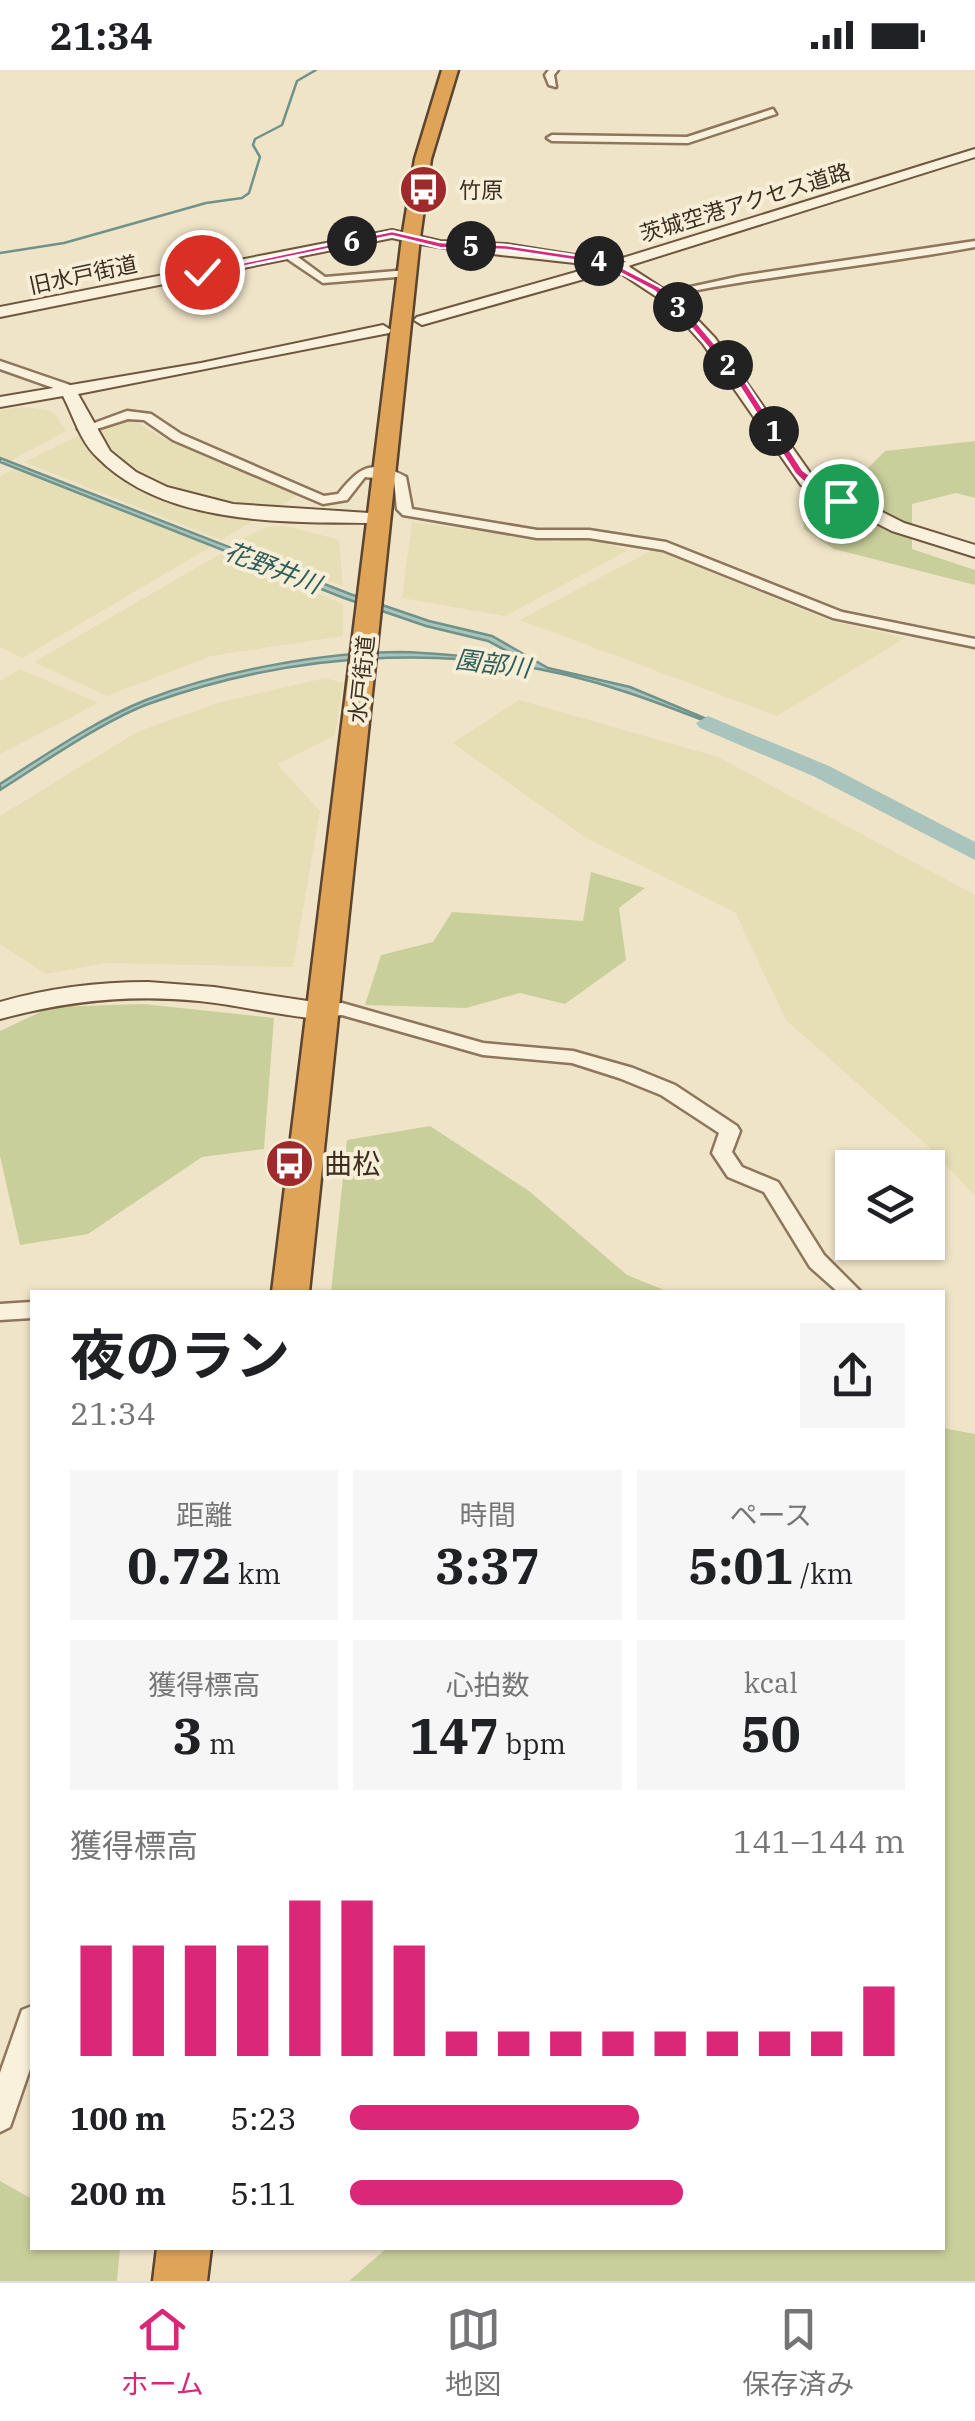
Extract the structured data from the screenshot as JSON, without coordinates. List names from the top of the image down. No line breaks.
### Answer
{"streets":{"highway":["水戸街道"],"main road":["茨城空港アクセス道路","旧水戸街道"]},"crossings":[["旧水戸街道","水戸街道"]],"water":["花野井川","園部川"],"places":{"bus stop":["竹原","曲松"]},"page":{"status":"21:34","pins":["6","5","4","3","2","1"],"heading":["夜のラン","21:34"],"stats":[["距離","0.72 km"],["時間","3:37"],["ペース","5:01 /km"],["獲得標高","3 m"],["心拍数","147 bpm"],["kcal","50"]],"chart":["獲得標高","141–144 m"],"list":[{"name":"100 m","note":"5:23"},{"name":"200 m","note":"5:11"}],"tabs":["ホーム","地図","保存済み"]}}
